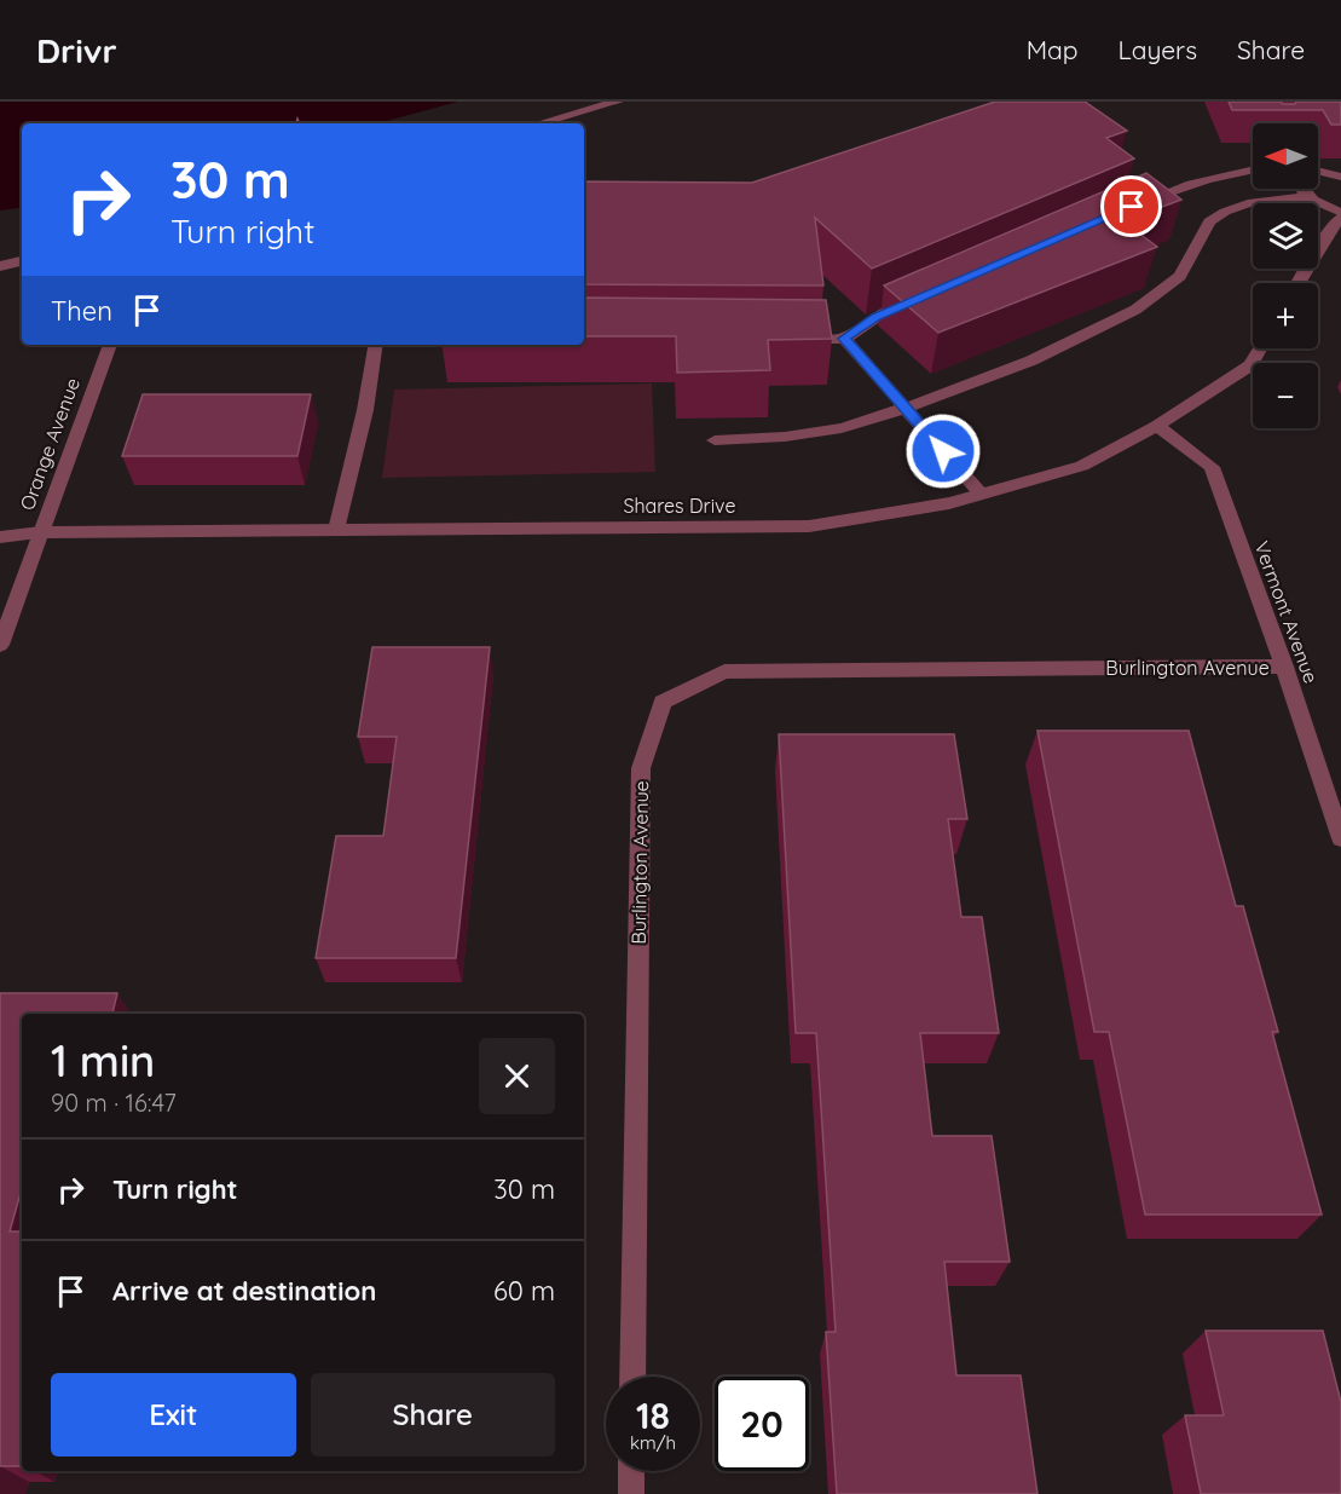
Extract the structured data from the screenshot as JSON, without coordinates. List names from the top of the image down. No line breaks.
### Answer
{"streets":{"street":["Orange Avenue","Shares Drive","Vermont Avenue","Burlington Avenue"]},"crossings":[["Orange Avenue","Shares Drive"],["Shares Drive","Vermont Avenue"],["Vermont Avenue","Burlington Avenue"]],"north":"left","page":{"header":"Drivr","nav":["Map","Layers","Share"],"map_buttons":["+","−"],"turn":["30 m","Turn right"],"then":"Then","heading":["1 min","90 m · 16:47"],"list":[{"name":"Turn right","value":"30 m"},{"name":"Arrive at destination","value":"60 m"}],"buttons":["Exit","Share"],"speed":"18 km/h","limit":"20"}}
